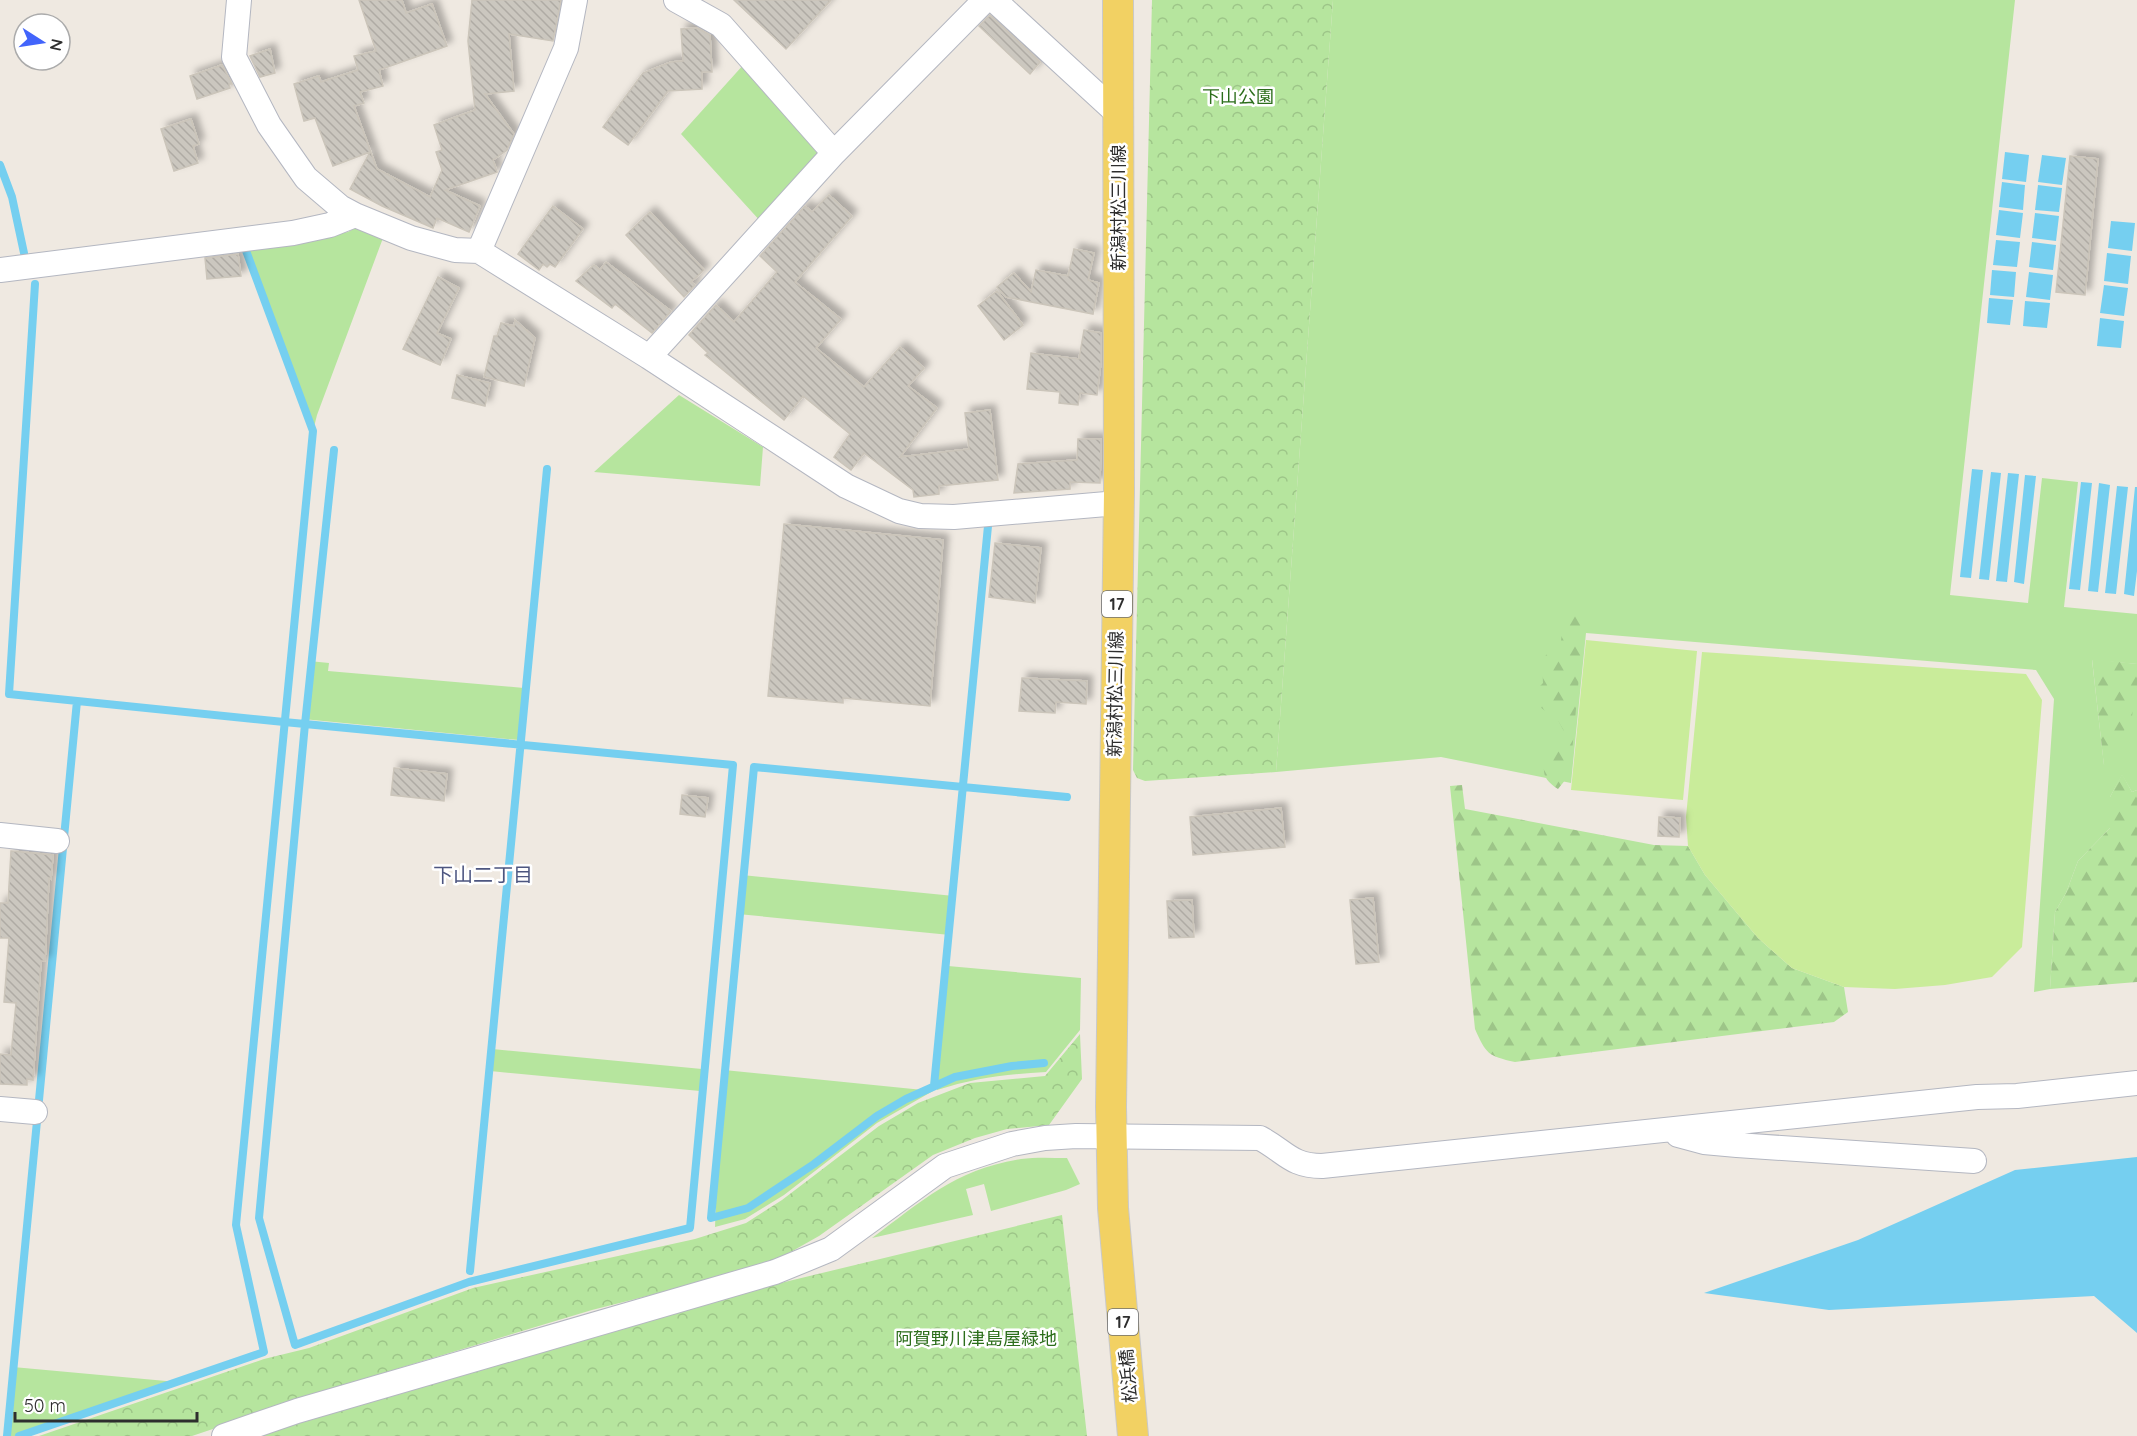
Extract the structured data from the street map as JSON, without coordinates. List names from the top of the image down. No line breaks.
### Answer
{"streets":{"main road":["新潟村松三川線","17","松浜橋"]},"crossings":[["新潟村松三川線","松浜橋"]],"districts":["下山二丁目"],"parks":["下山公園","阿賀野川津島屋緑地"],"scale_bar":"50 m","north":"right"}
